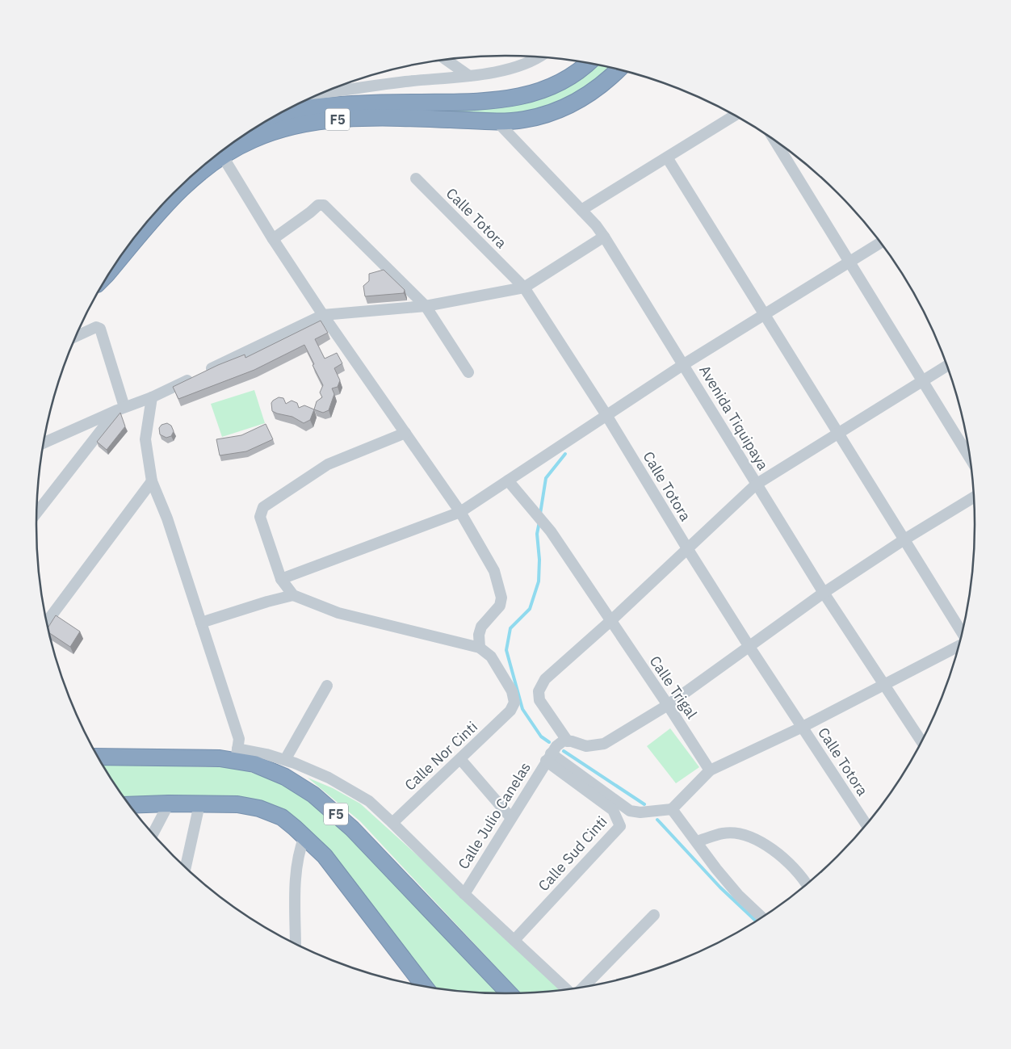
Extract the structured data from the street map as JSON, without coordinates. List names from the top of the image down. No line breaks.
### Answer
{"streets":{"highway":["F5"],"street":["Calle Totora","Avenida Tiquipaya","Calle Trigal","Calle Nor Cinti","Calle Julio Canelas","Calle Sud Cinti"]},"crossings":[["F5","Avenida Tiquipaya"],["Calle Julio Canelas","Calle Sud Cinti"]]}
